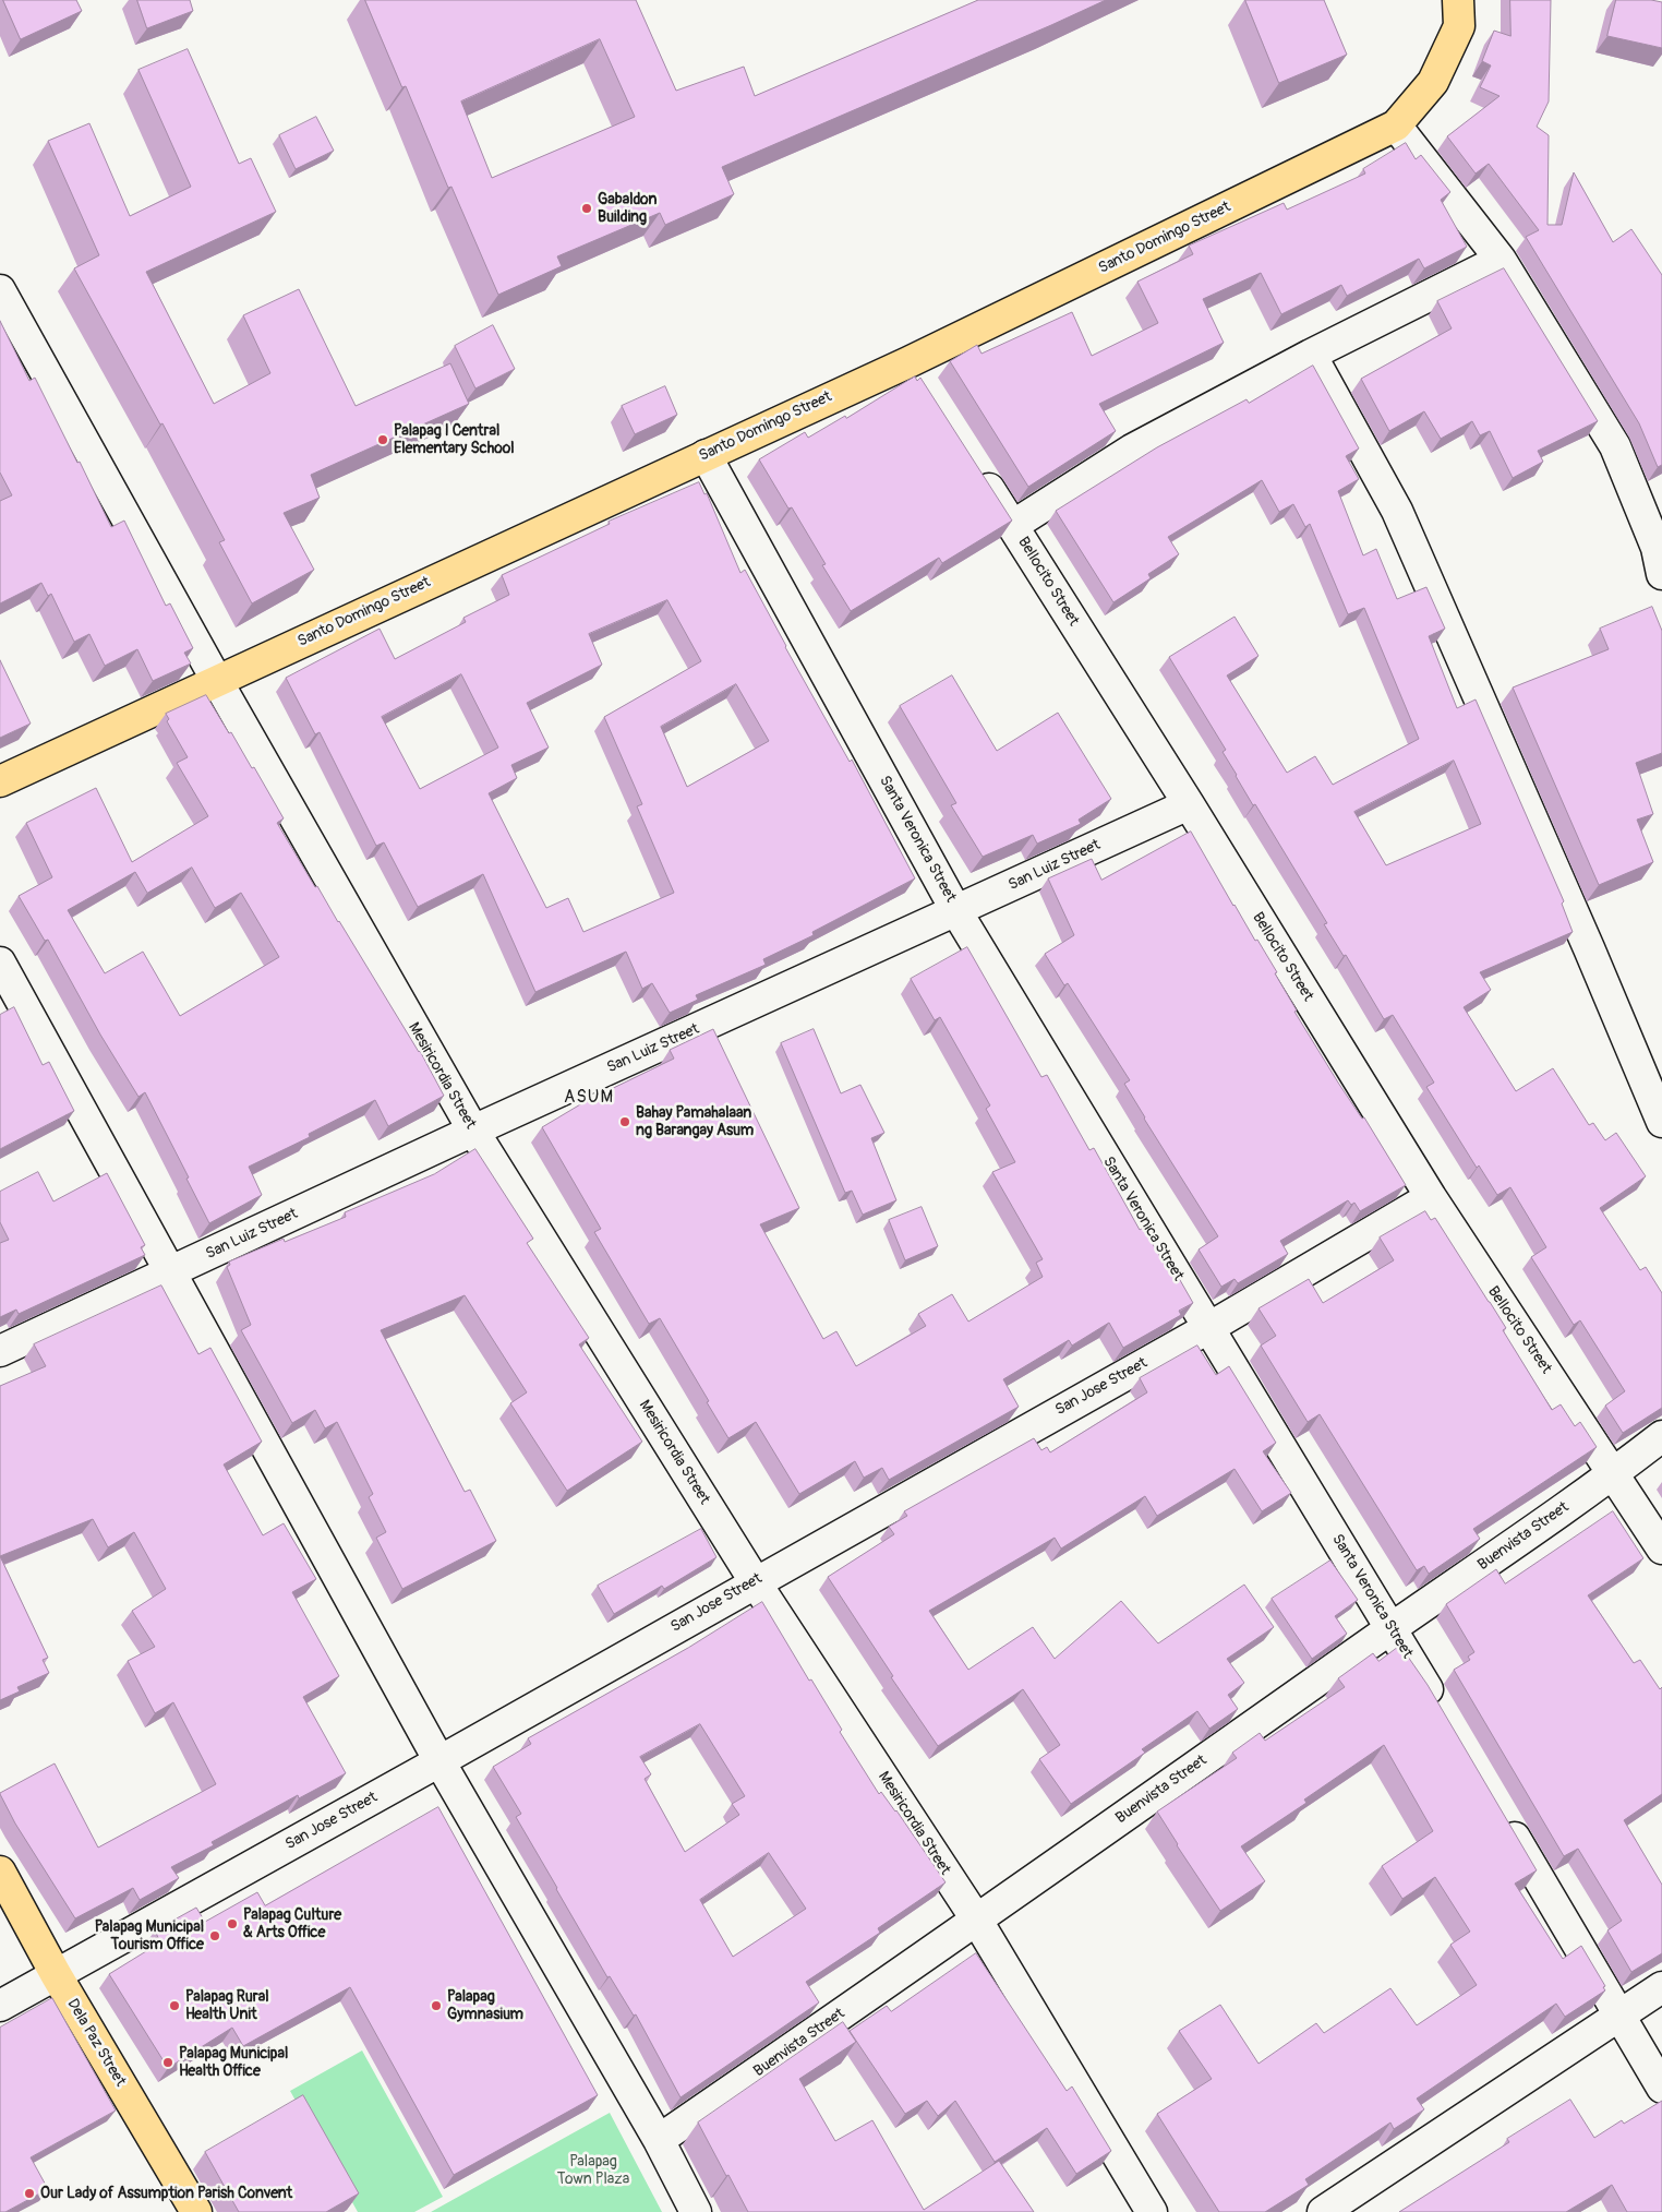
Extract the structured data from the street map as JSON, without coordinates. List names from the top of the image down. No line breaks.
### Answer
{"streets":{"main road":["Santo Domingo Street","Dela Paz Street"],"street":["Bellocito Street","Santa Veronica Street","San Luiz Street","Mesiricordia Street","San Jose Street","Buenvista Street"]},"crossings":[["Santo Domingo Street","Santa Veronica Street"],["Santo Domingo Street","Mesiricordia Street"],["Bellocito Street","San Luiz Street"],["Bellocito Street","San Jose Street"],["Bellocito Street","Buenvista Street"],["Santa Veronica Street","San Luiz Street"],["Santa Veronica Street","San Jose Street"],["Santa Veronica Street","Buenvista Street"],["San Luiz Street","Mesiricordia Street"],["Mesiricordia Street","San Jose Street"],["Mesiricordia Street","Buenvista Street"],["San Jose Street","Dela Paz Street"]],"districts":["ASUM"],"parks":["Palapag Town Plaza"],"places":["Gabaldon Building","Palapag I Central Elementary School","Bahay Pamahalaan ng Barangay Asum","Palapag Culture & Arts Office","Palapag Municipal Tourism Office","Palapag Rural Health Unit","Palapag Gymnasium","Palapag Municipal Health Office","Our Lady of Assumption Parish Convent"]}
